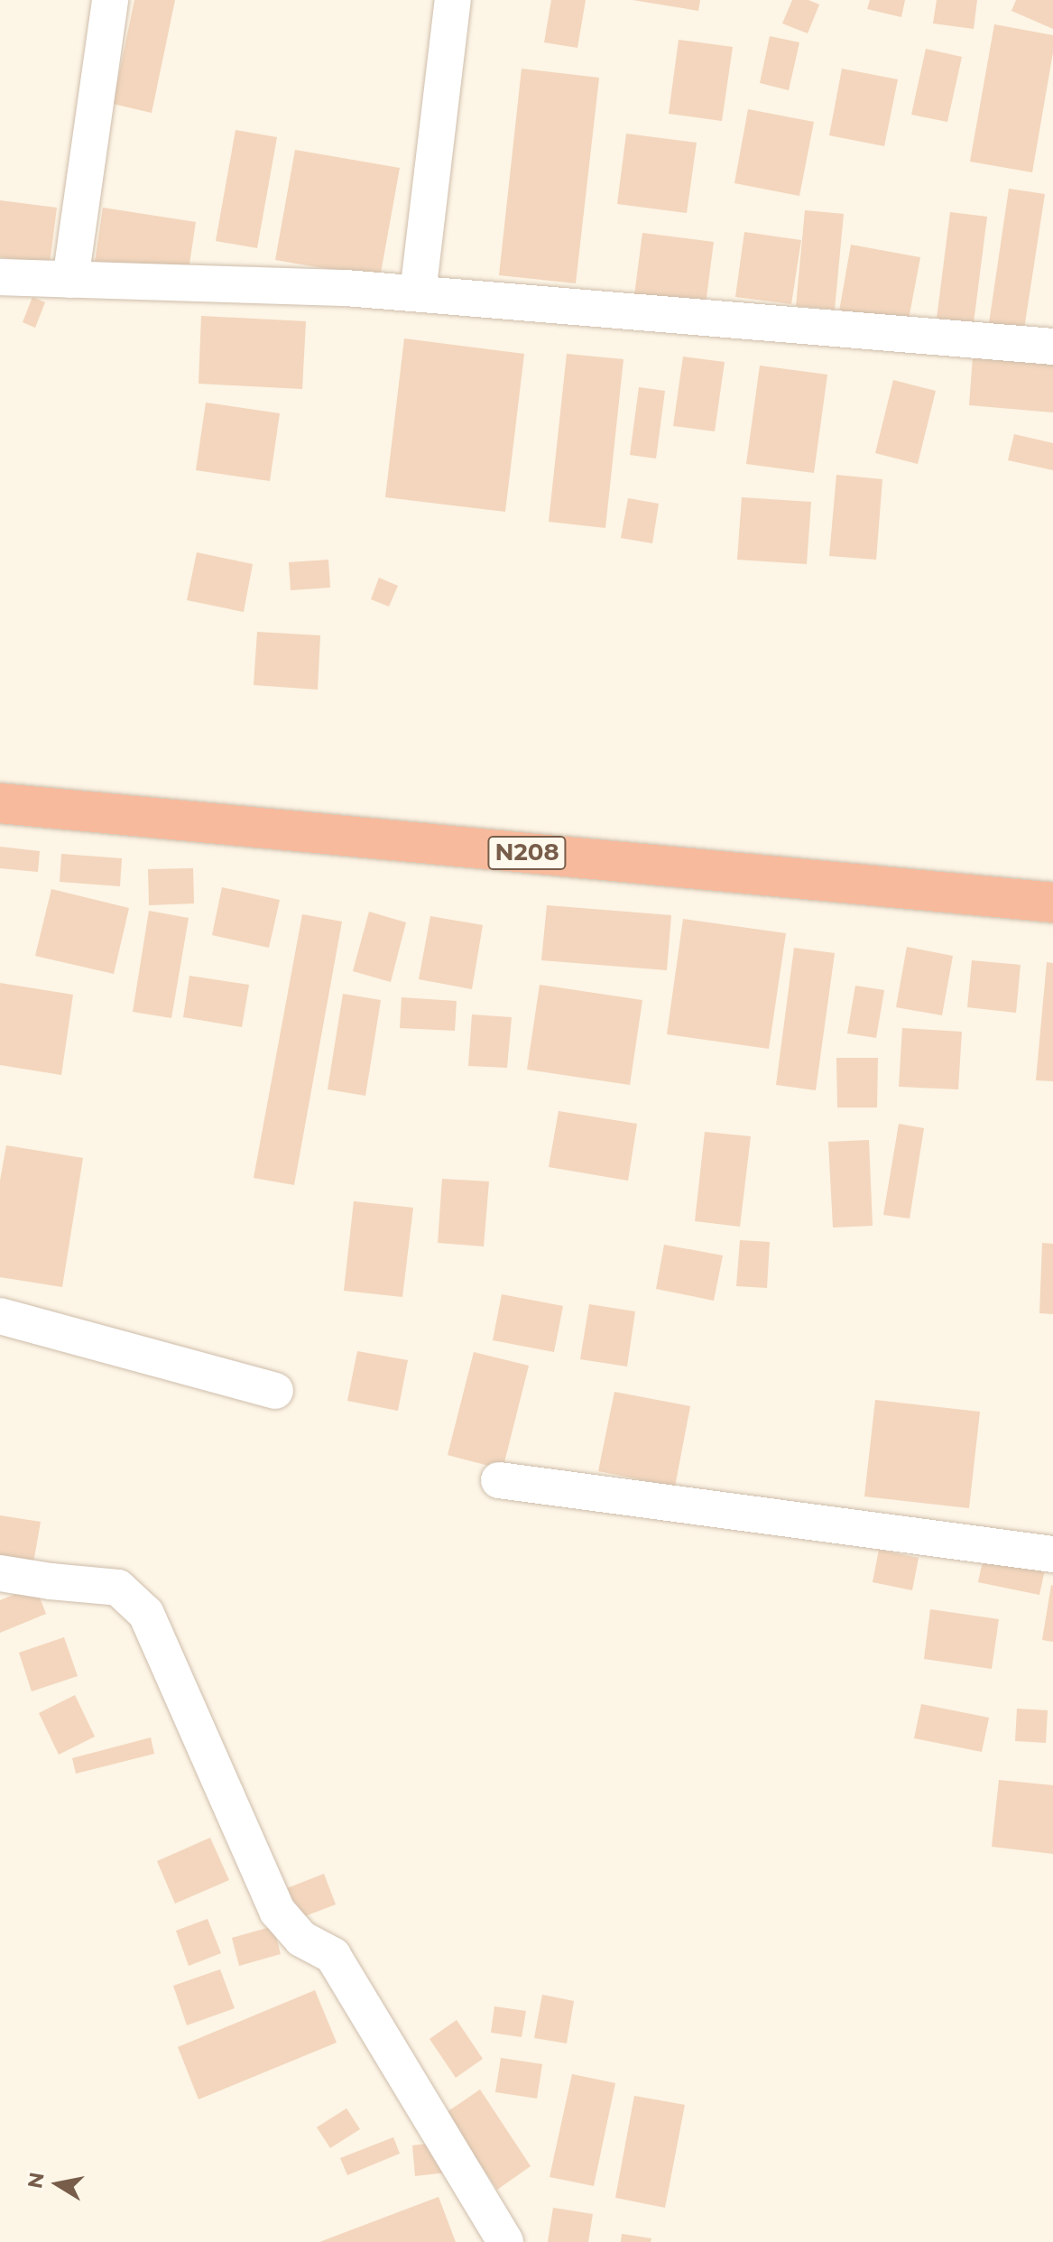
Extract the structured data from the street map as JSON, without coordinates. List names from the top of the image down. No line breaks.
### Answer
{"streets":{"highway":["N208"]},"north":"left"}
